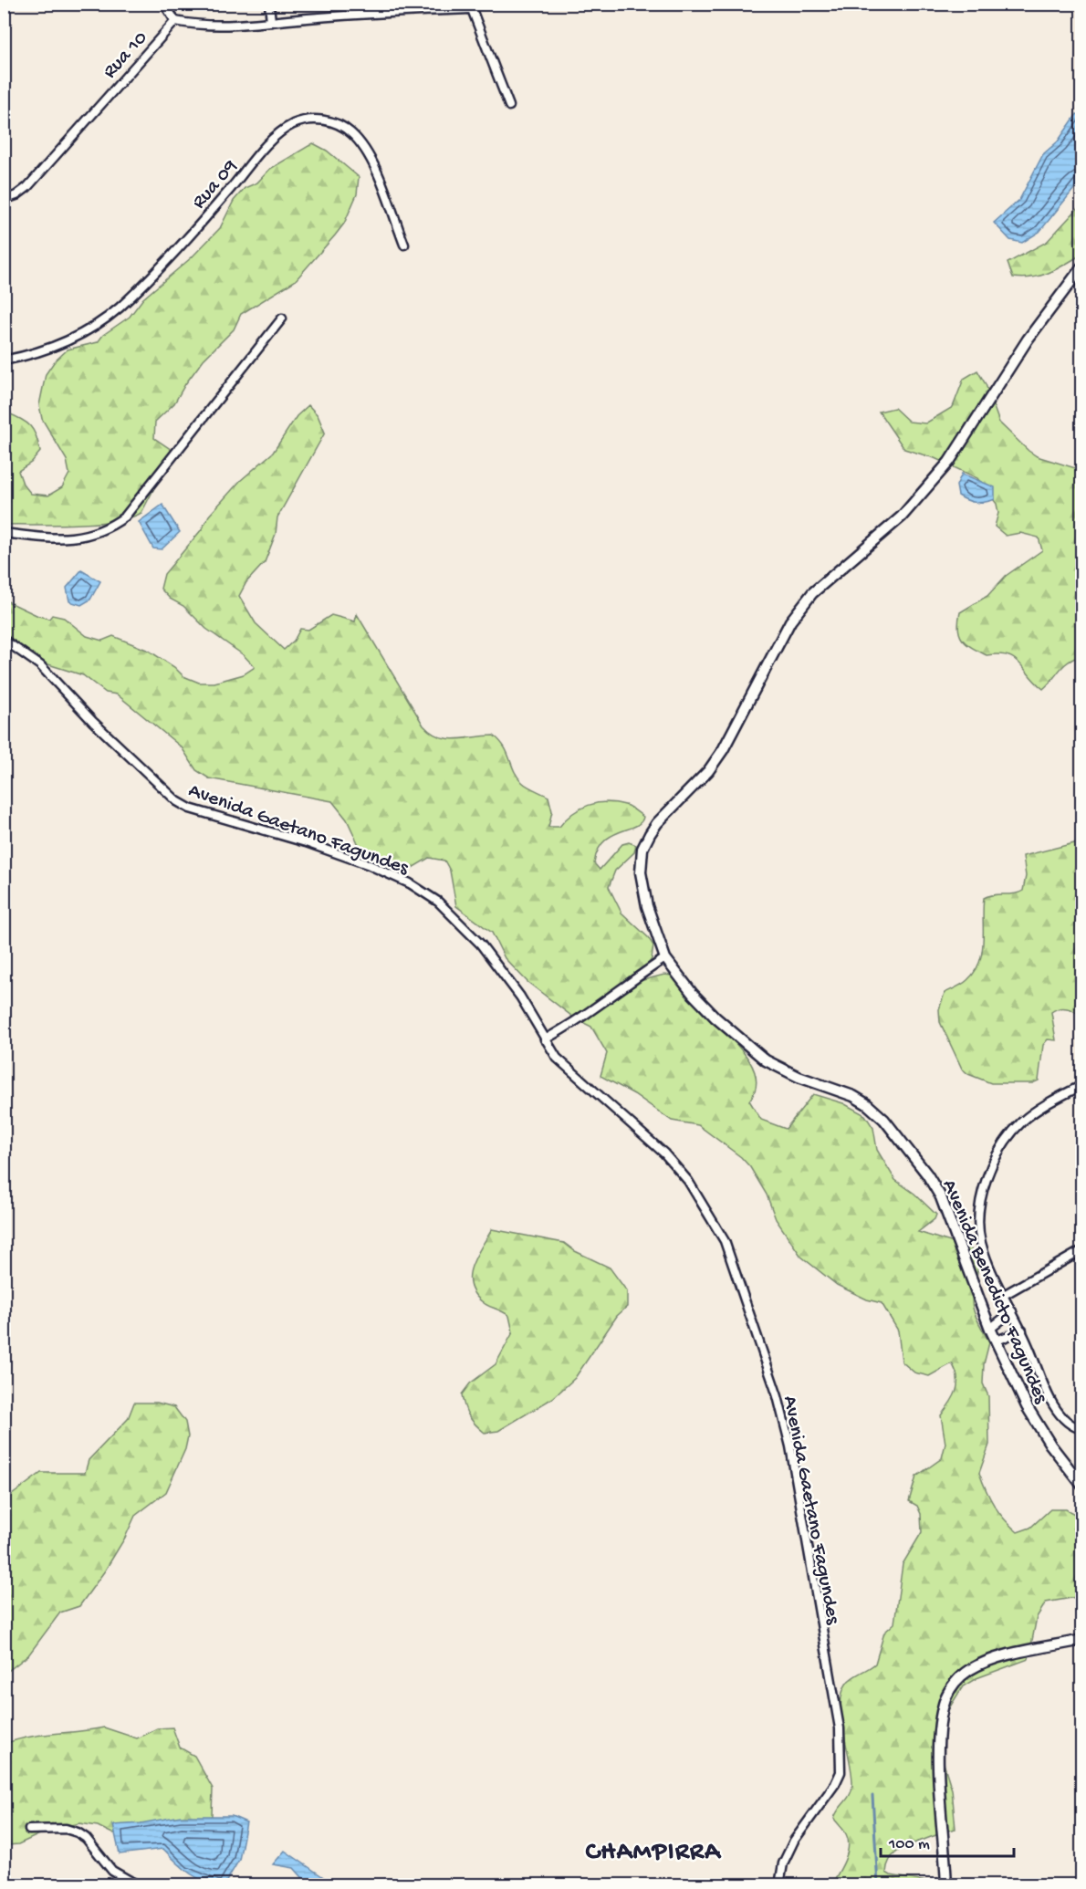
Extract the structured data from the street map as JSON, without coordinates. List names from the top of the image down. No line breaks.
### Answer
{"streets":{"street":["Rua 10","Rua 09","Avenida Gaetano Fagundes","Avenida Benedicto Fagundes"]},"districts":["CHAMPIRRA"],"scale_bar":"100 m"}
